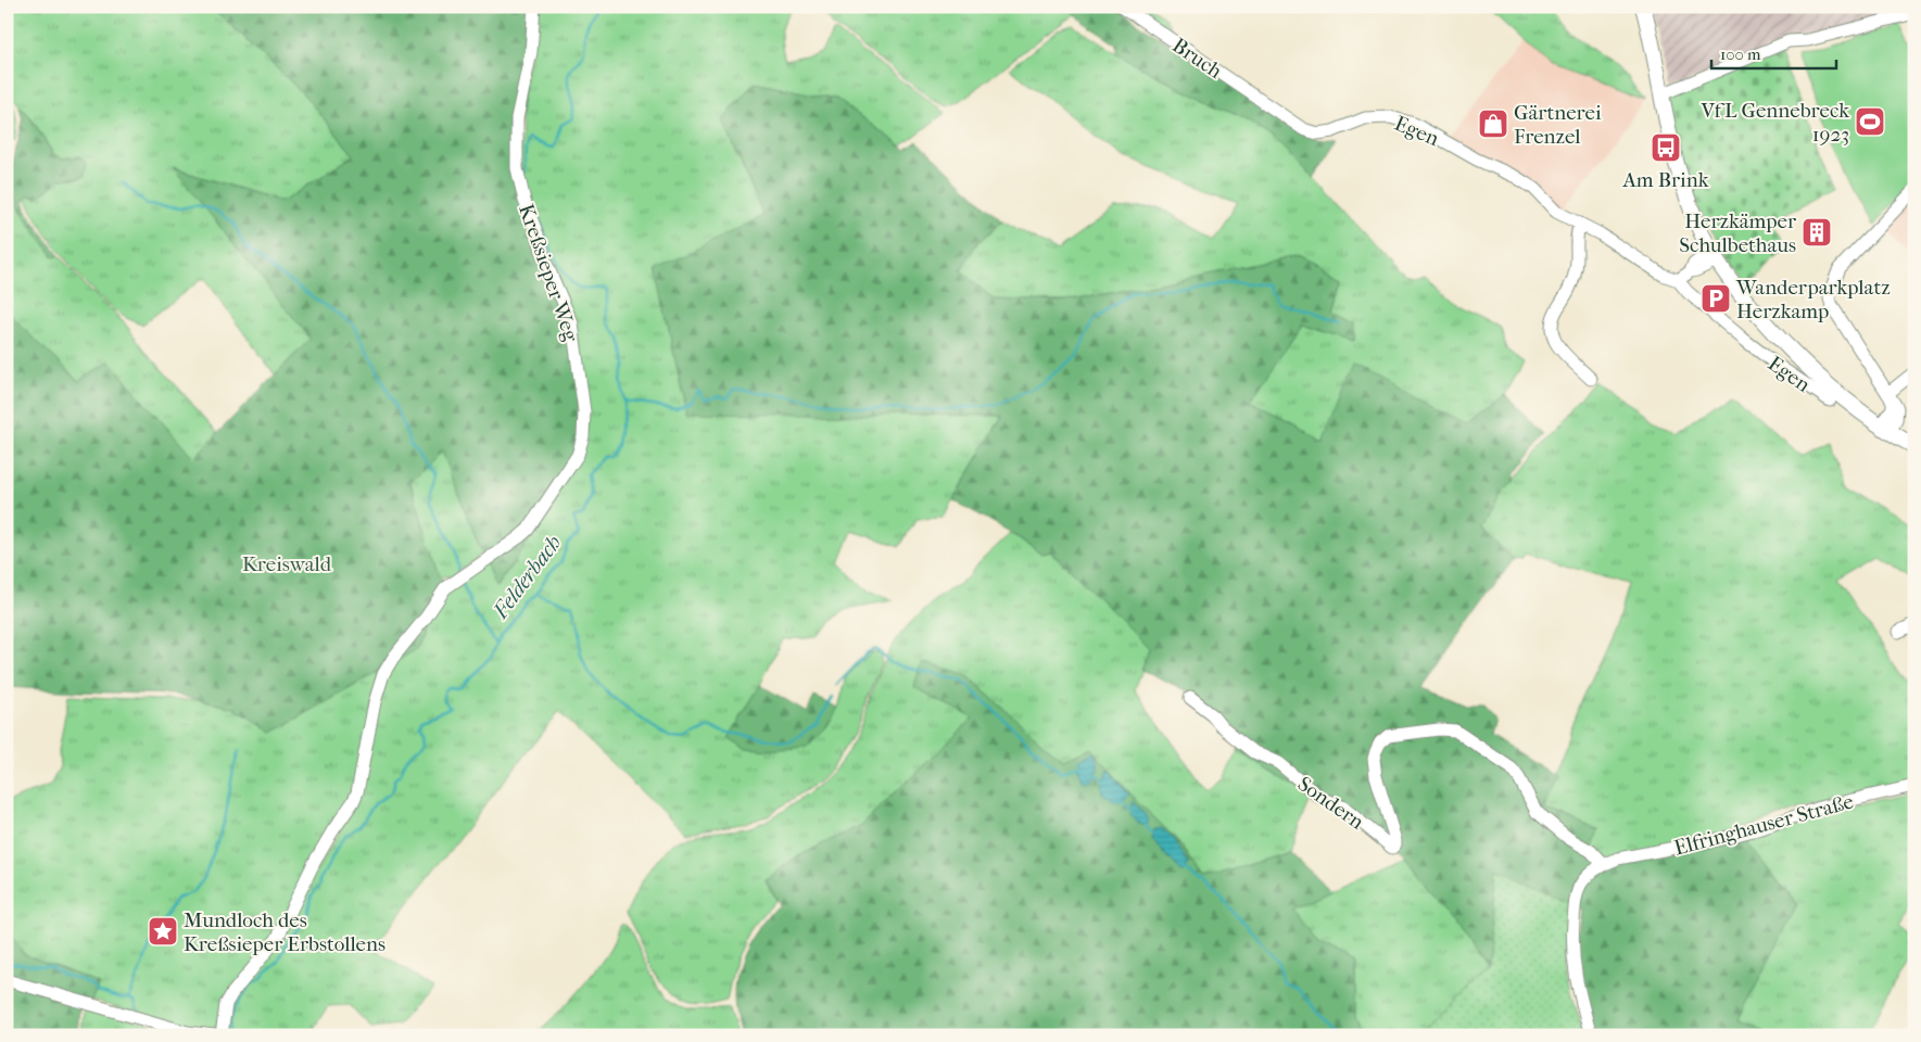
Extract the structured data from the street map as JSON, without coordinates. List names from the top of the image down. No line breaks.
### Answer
{"streets":{"street":["Bruch","Egen","Kreßsieper Weg","Sondern","Elfringhauser Straße"]},"crossings":[["Bruch","Egen"],["Sondern","Elfringhauser Straße"]],"water":["Felderbach"],"parks":["Kreiswald"],"places":{"sports":["VfL Gennebreck 1923"],"shop":["Gärtnerei Frenzel"],"bus stop":["Am Brink"],"building":["Herzkämper Schulbethaus"],"parking":["Wanderparkplatz Herzkamp"],"place":["Mundloch des Kreßsieper Erbstollens"]},"scale_bar":"100 m"}
